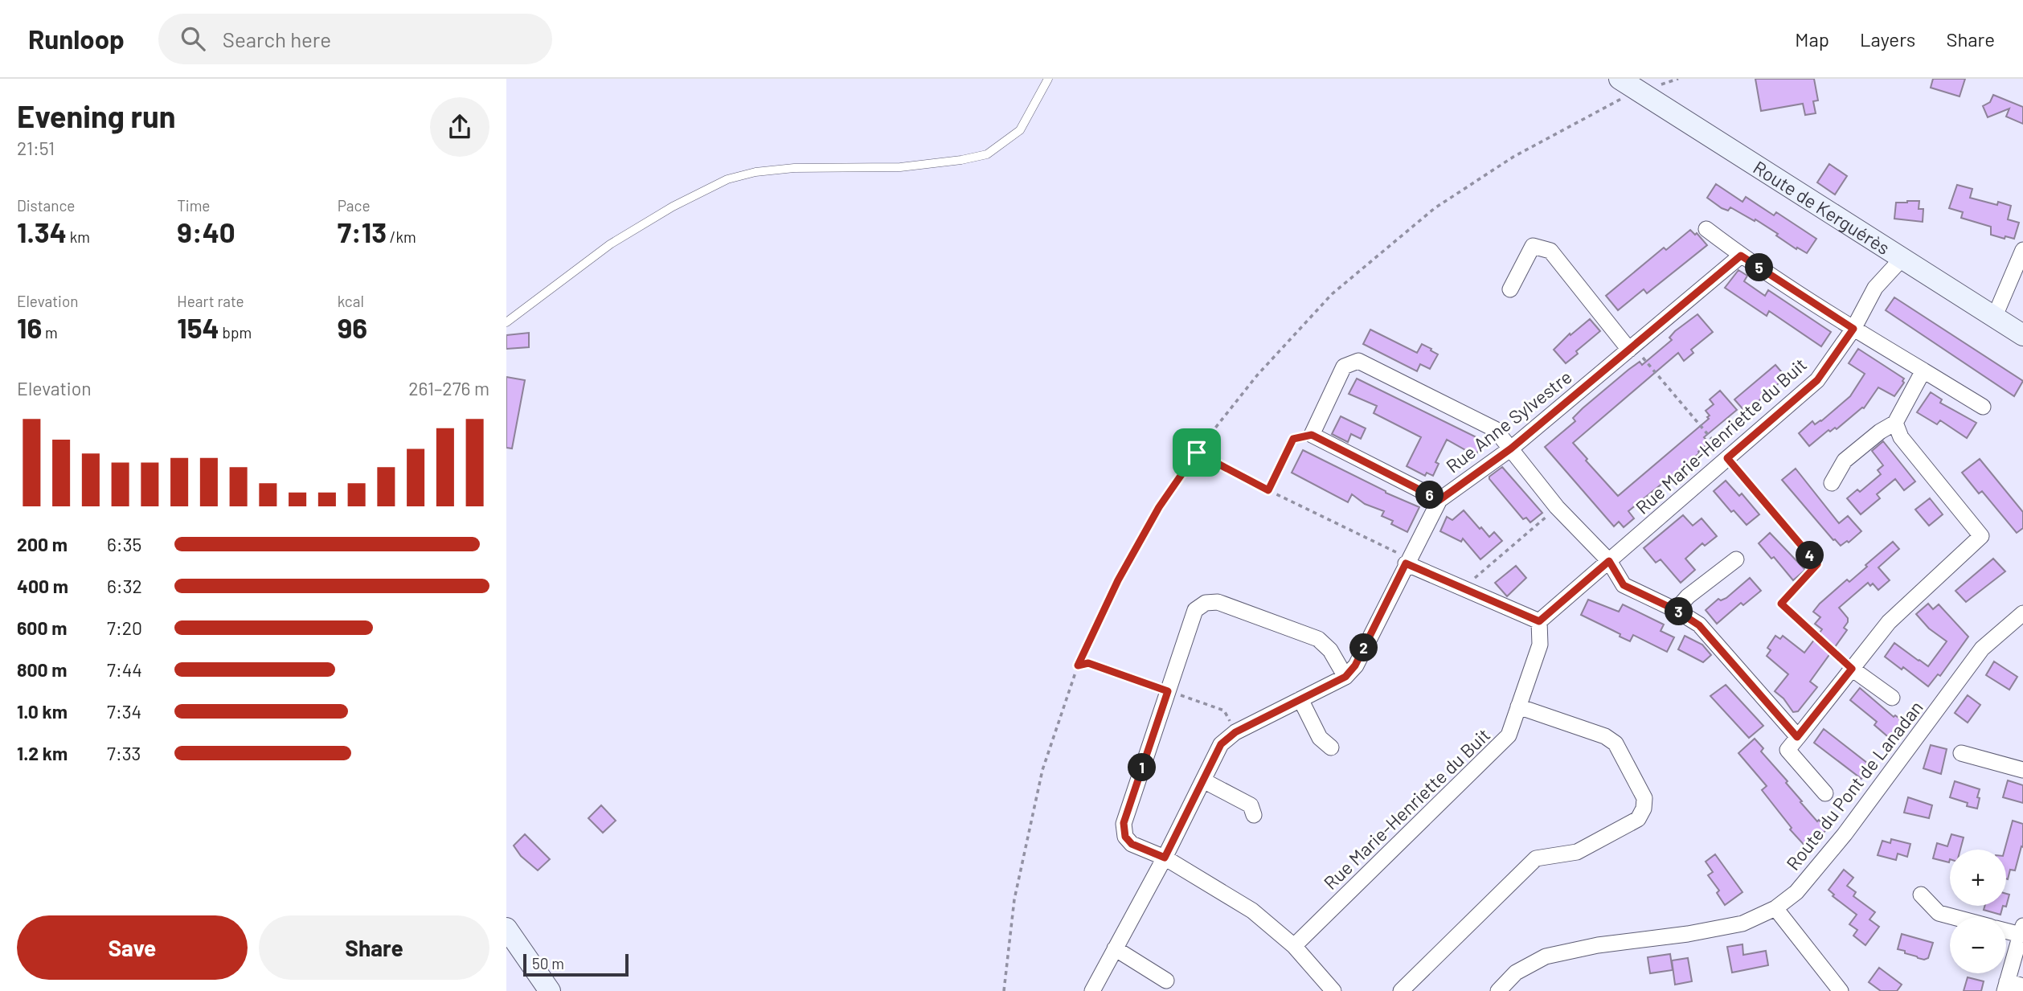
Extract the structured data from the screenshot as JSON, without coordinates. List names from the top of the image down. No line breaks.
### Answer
{"streets":{"street":["Route de Kerguérès","Rue Anne Sylvestre","Rue Marie-Henriette du Buit","Route du Pont de Lanadan"]},"crossings":[["Route de Kerguérès","Rue Marie-Henriette du Buit"]],"scale_bar":"50 m","page":{"header":"Runloop","search":"Search here","nav":["Map","Layers","Share"],"heading":["Evening run","21:51"],"stats":[["Distance","1.34 km"],["Time","9:40"],["Pace","7:13 /km"],["Elevation","16 m"],["Heart rate","154 bpm"],["kcal","96"]],"pins":["5","6","4","3","2","1"],"chart":["Elevation","261–276 m"],"list":[{"name":"200 m","note":"6:35"},{"name":"400 m","note":"6:32"},{"name":"600 m","note":"7:20"},{"name":"800 m","note":"7:44"},{"name":"1.0 km","note":"7:34"},{"name":"1.2 km","note":"7:33"}],"map_buttons":["+","−"],"buttons":["Save","Share"],"scale":"50 m"}}
